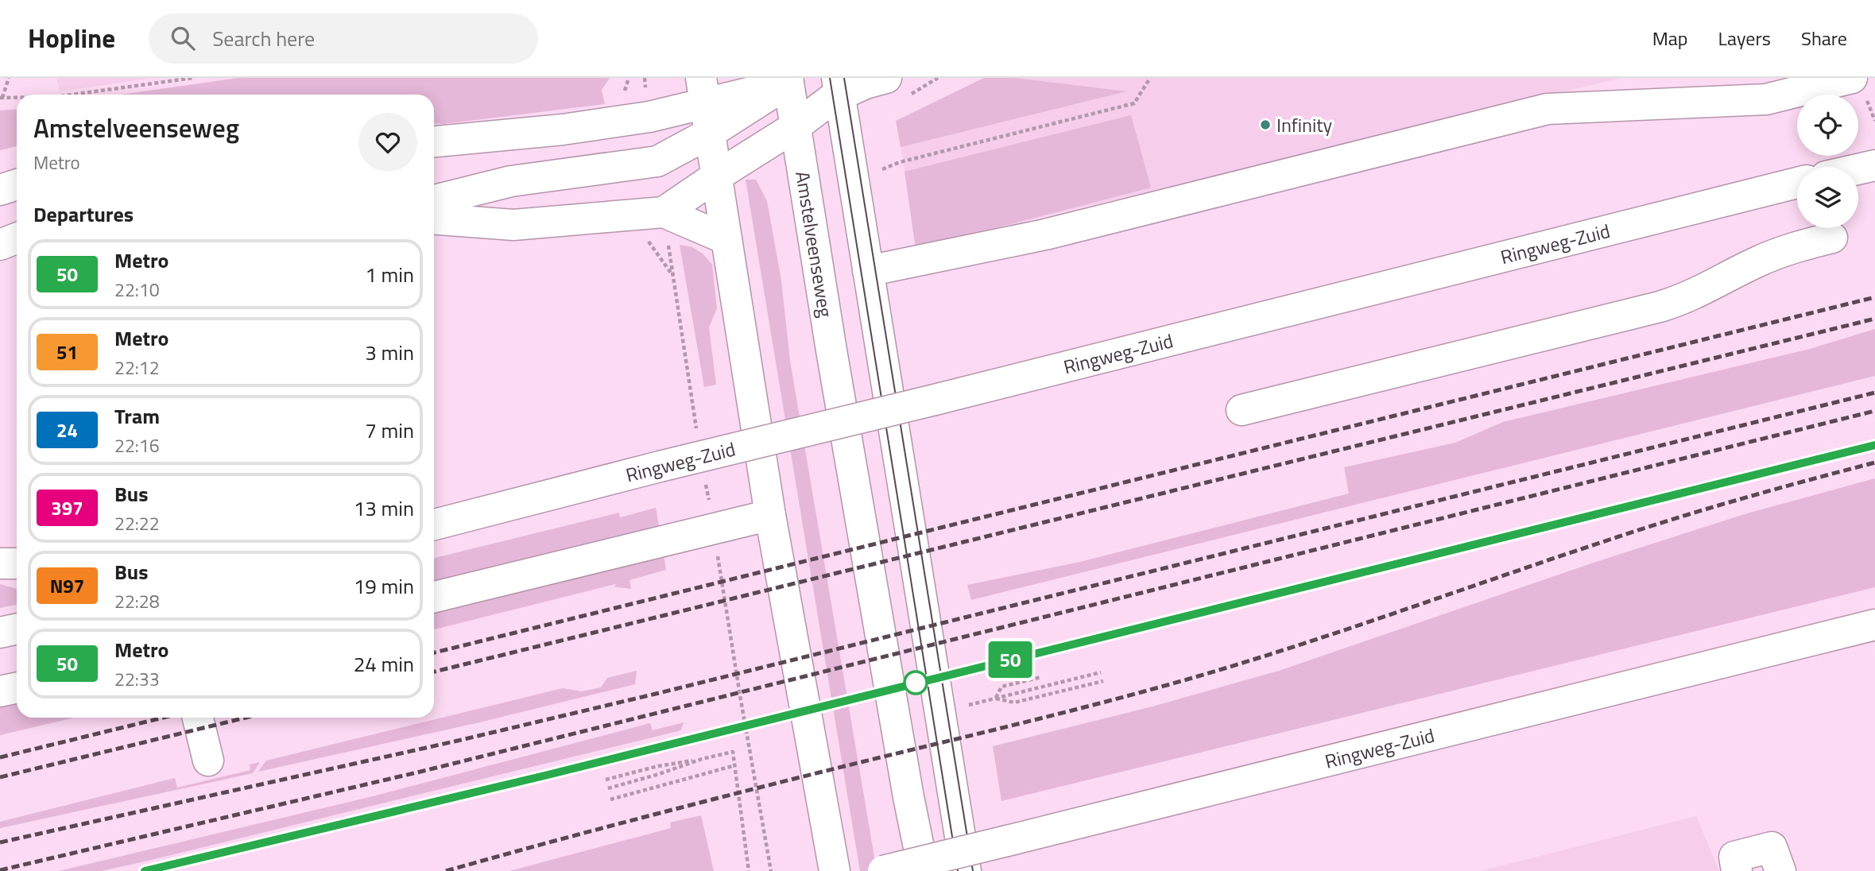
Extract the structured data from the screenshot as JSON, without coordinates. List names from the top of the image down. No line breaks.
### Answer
{"streets":{"main road":["Ringweg-Zuid","Amstelveenseweg"]},"places":["Infinity"],"lines":["metro line 50"],"page":{"header":"Hopline","search":"Search here","nav":["Map","Layers","Share"],"on_map":"50","heading":[["Amstelveenseweg","Metro"],"Departures"],"list":[{"mark":"50","name":"Metro","note":"22:10","value":"1 min"},{"mark":"51","name":"Metro","note":"22:12","value":"3 min"},{"mark":"24","name":"Tram","note":"22:16","value":"7 min"},{"mark":"397","name":"Bus","note":"22:22","value":"13 min"},{"mark":"N97","name":"Bus","note":"22:28","value":"19 min"},{"mark":"50","name":"Metro","note":"22:33","value":"24 min"}]}}
